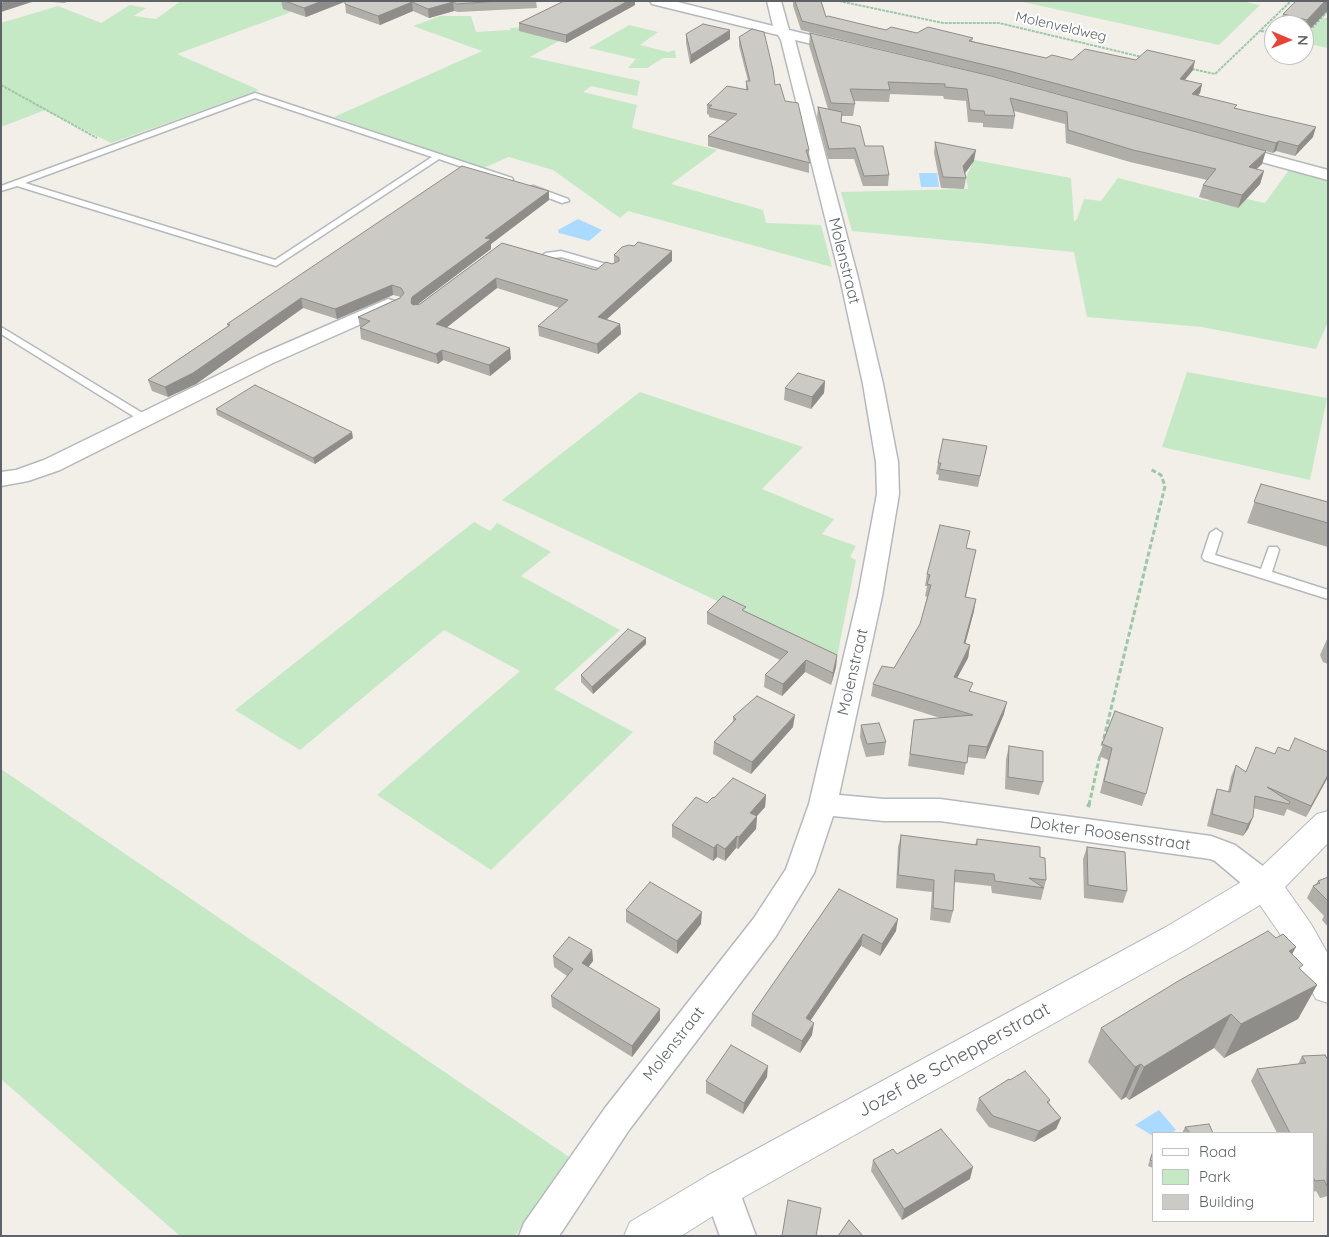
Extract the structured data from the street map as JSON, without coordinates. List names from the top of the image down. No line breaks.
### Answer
{"streets":{"main road":["Dokter Roosensstraat","Jozef de Schepperstraat"],"street":["Molenstraat"],"path":["Molenveldweg"]},"crossings":[["Molenstraat","Dokter Roosensstraat"],["Dokter Roosensstraat","Jozef de Schepperstraat"]],"legend":["Road","Park","Building"],"north":"right"}
